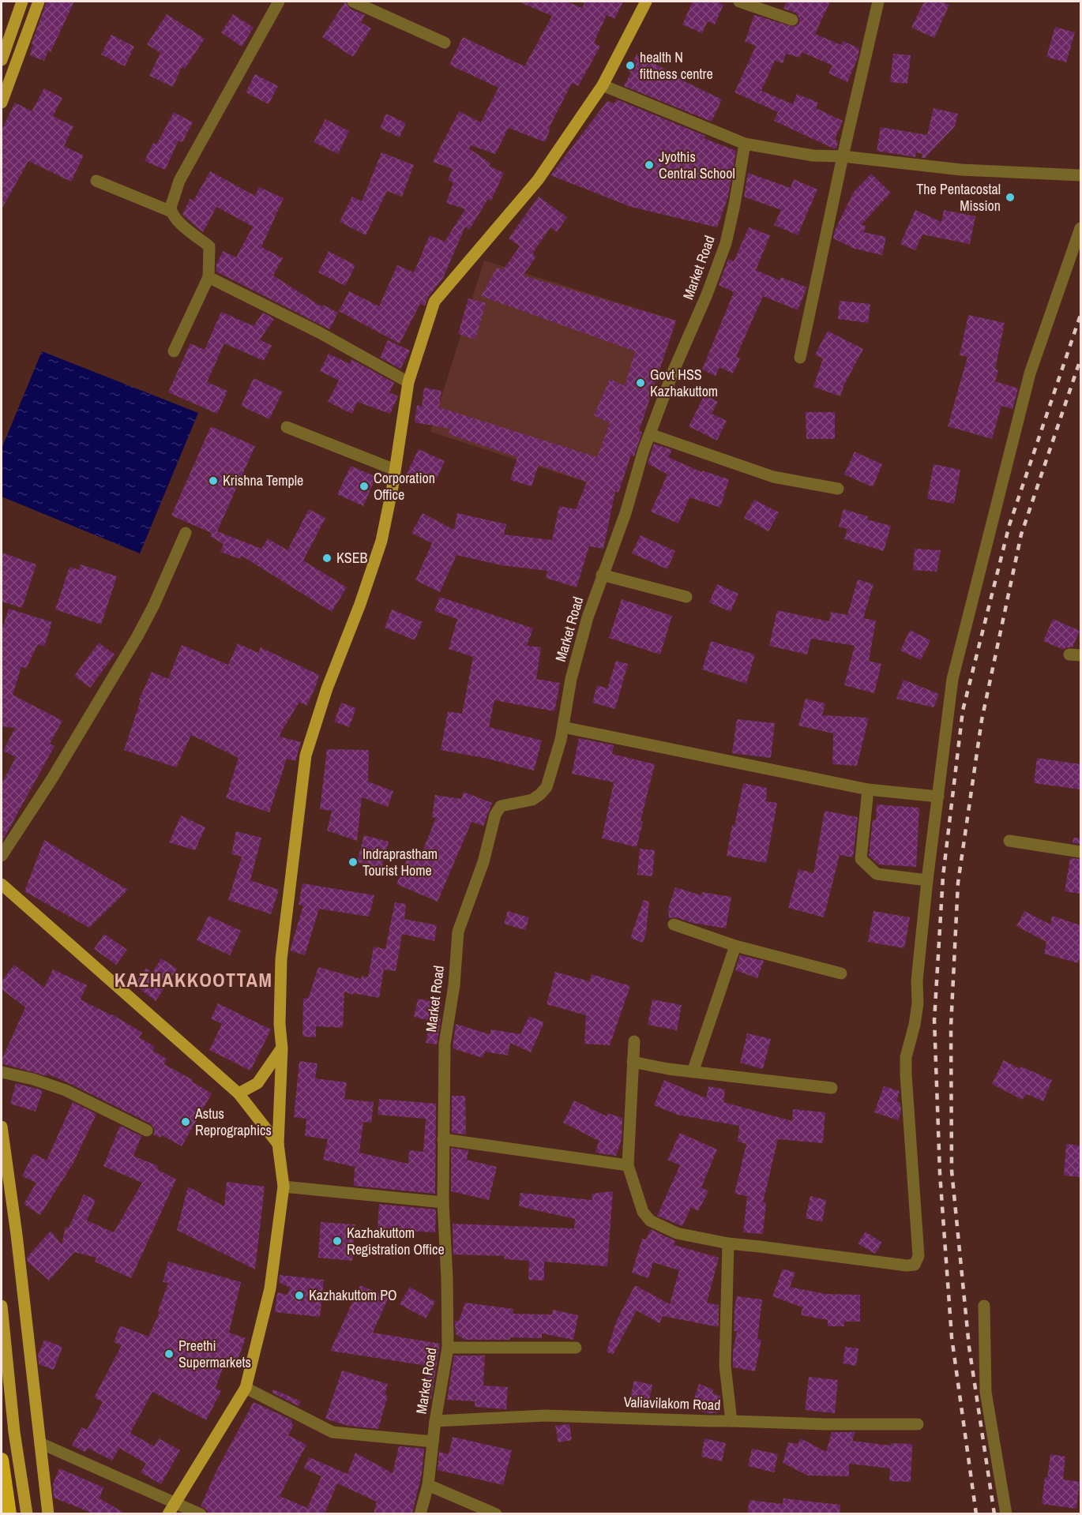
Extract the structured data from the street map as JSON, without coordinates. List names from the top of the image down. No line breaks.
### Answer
{"streets":{"street":["Market Road","Valiavilakom Road"]},"crossings":[["Market Road","Valiavilakom Road"]],"districts":["KAZHAKKOOTTAM"],"places":["health N fittness centre","Jyothis Central School","The Pentacostal Mission","Govt HSS Kazhakuttom","Krishna Temple","Corporation Office","KSEB","Indraprastham Tourist Home","Astus Reprographics","Kazhakuttom Registration Office","Kazhakuttom PO","Preethi Supermarkets"]}
